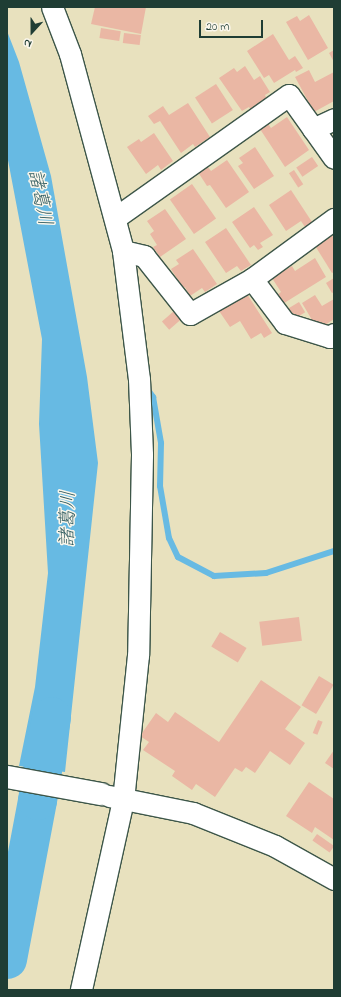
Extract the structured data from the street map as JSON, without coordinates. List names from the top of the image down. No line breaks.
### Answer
{"water":["諸葛川"],"scale_bar":"20 m","north":"bottom"}
